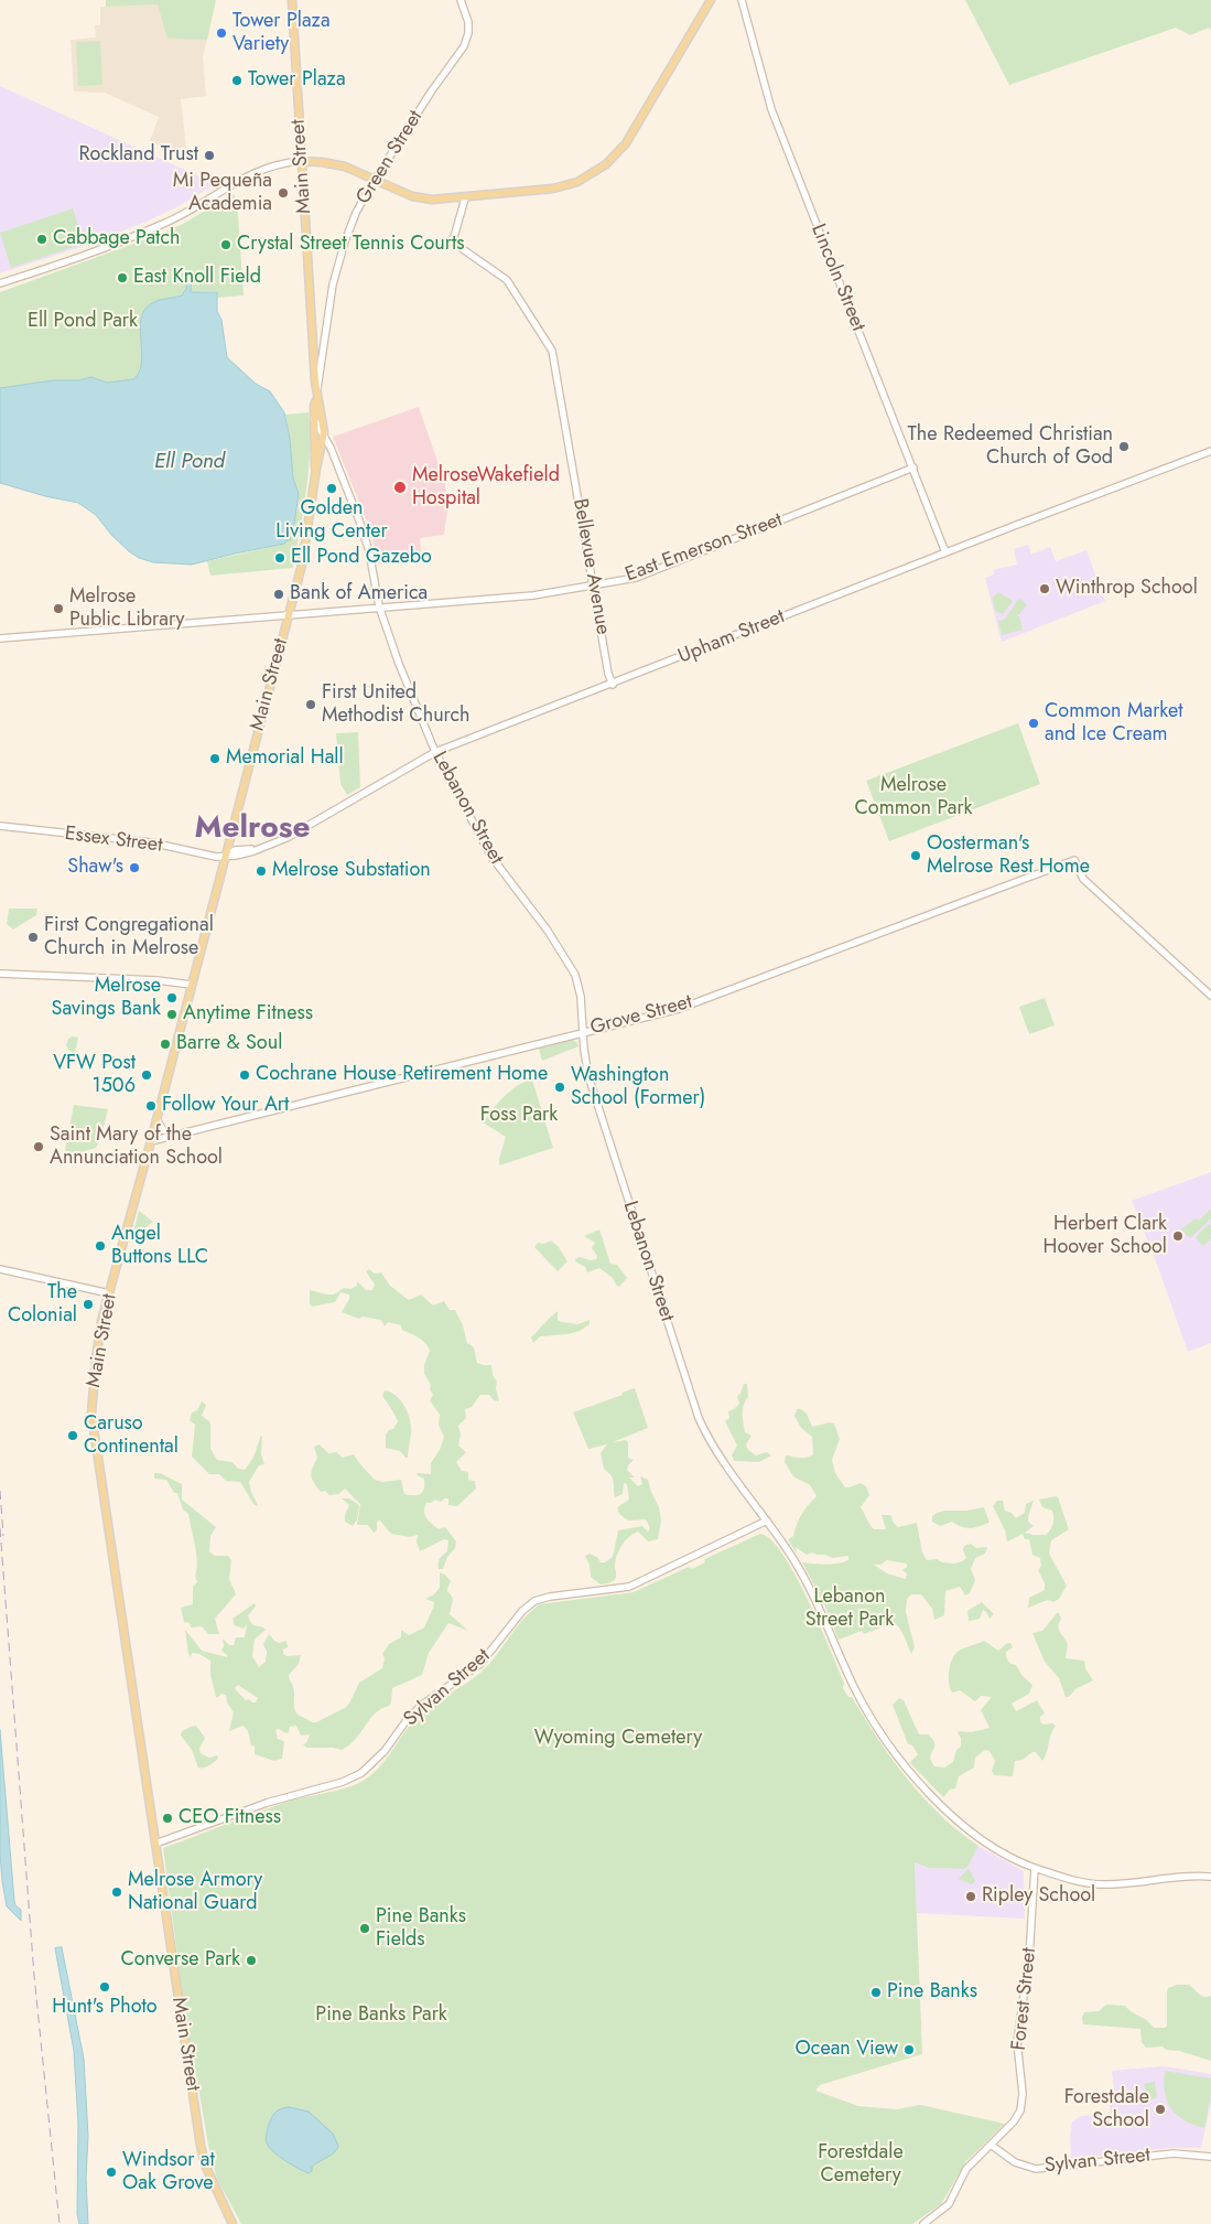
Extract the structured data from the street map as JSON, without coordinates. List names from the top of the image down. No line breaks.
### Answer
{"streets":{"main road":["Main Street"],"street":["Green Street","Lincoln Street","East Emerson Street","Bellevue Avenue","Upham Street","Lebanon Street","Essex Street","Grove Street","Sylvan Street","Forest Street"]},"crossings":[["Green Street","Main Street"],["Main Street","East Emerson Street"],["Main Street","Upham Street"],["Main Street","Lebanon Street"],["Main Street","Essex Street"],["Main Street","Grove Street"],["Main Street","Sylvan Street"],["Lincoln Street","East Emerson Street"],["Lincoln Street","Upham Street"],["East Emerson Street","Bellevue Avenue"],["East Emerson Street","Lebanon Street"],["Bellevue Avenue","Upham Street"],["Upham Street","Lebanon Street"],["Upham Street","Essex Street"],["Lebanon Street","Grove Street"],["Lebanon Street","Sylvan Street"],["Lebanon Street","Forest Street"],["Sylvan Street","Forest Street"]],"districts":["Melrose"],"water":["Ell Pond"],"parks":["Ell Pond Park","Melrose Common Park","Foss Park","Lebanon Street Park","Wyoming Cemetery","Pine Banks Park","Forestdale Cemetery"],"places":["Tower Plaza Variety","Tower Plaza","Rockland Trust","Mi Pequeña Academia","Cabbage Patch","Crystal Street Tennis Courts","East Knoll Field","The Redeemed Christian Church of God","MelroseWakefield Hospital","Golden Living Center","Ell Pond Gazebo","Winthrop School","Bank of America","Melrose Public Library","First United Methodist Church","Common Market and Ice Cream","Memorial Hall","Oosterman's Melrose Rest Home","Shaw's","Melrose Substation","First Congregational Church in Melrose","Melrose Savings Bank","Anytime Fitness","Barre & Soul","VFW Post 1506","Cochrane House Retirement Home","Washington School (Former)","Follow Your Art","Saint Mary of the Annunciation School","Herbert Clark Hoover School","Angel Buttons LLC","The Colonial","Caruso Continental","CEO Fitness","Melrose Armory National Guard","Ripley School","Pine Banks Fields","Converse Park","Hunt's Photo","Pine Banks","Ocean View","Forestdale School","Windsor at Oak Grove"]}
